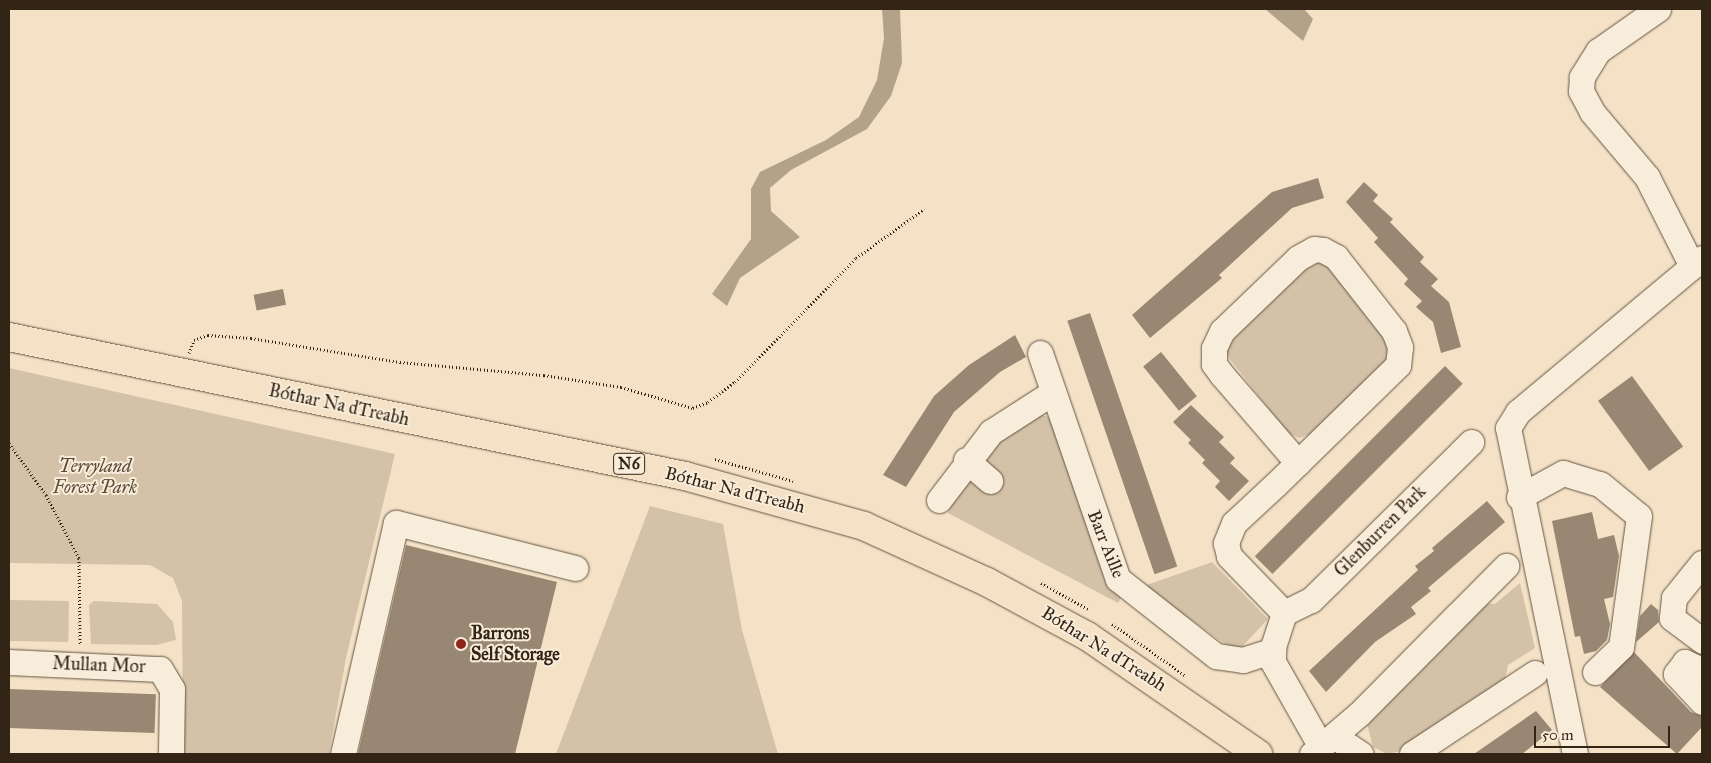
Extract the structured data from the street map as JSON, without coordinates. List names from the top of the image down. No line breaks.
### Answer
{"streets":{"highway":["Bóthar Na dTreabh","N6"],"street":["Glenburren Park","Barr Aille","Mullan Mor"]},"parks":["Terryland Forest Park"],"places":["Barrons Self Storage"],"scale_bar":"50 m"}
